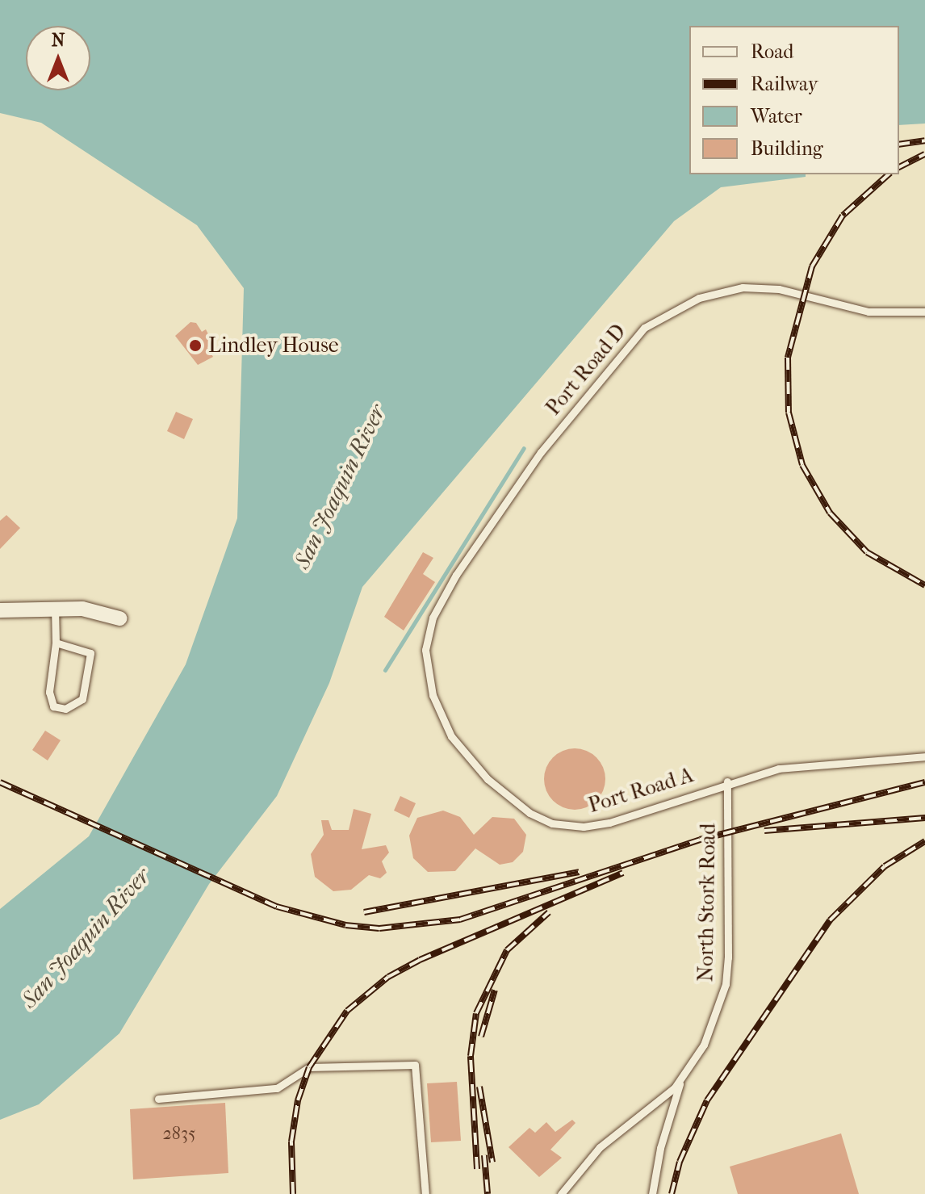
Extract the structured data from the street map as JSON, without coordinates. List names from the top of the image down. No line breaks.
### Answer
{"streets":{"lane":["Port Road D","Port Road A","North Stork Road"]},"crossings":[["Port Road D","Port Road A"],["Port Road A","North Stork Road"]],"water":["San Joaquin River"],"places":["Lindley House"],"house_numbers":["2835"],"legend":["Road","Railway","Water","Building"],"north":"top"}
